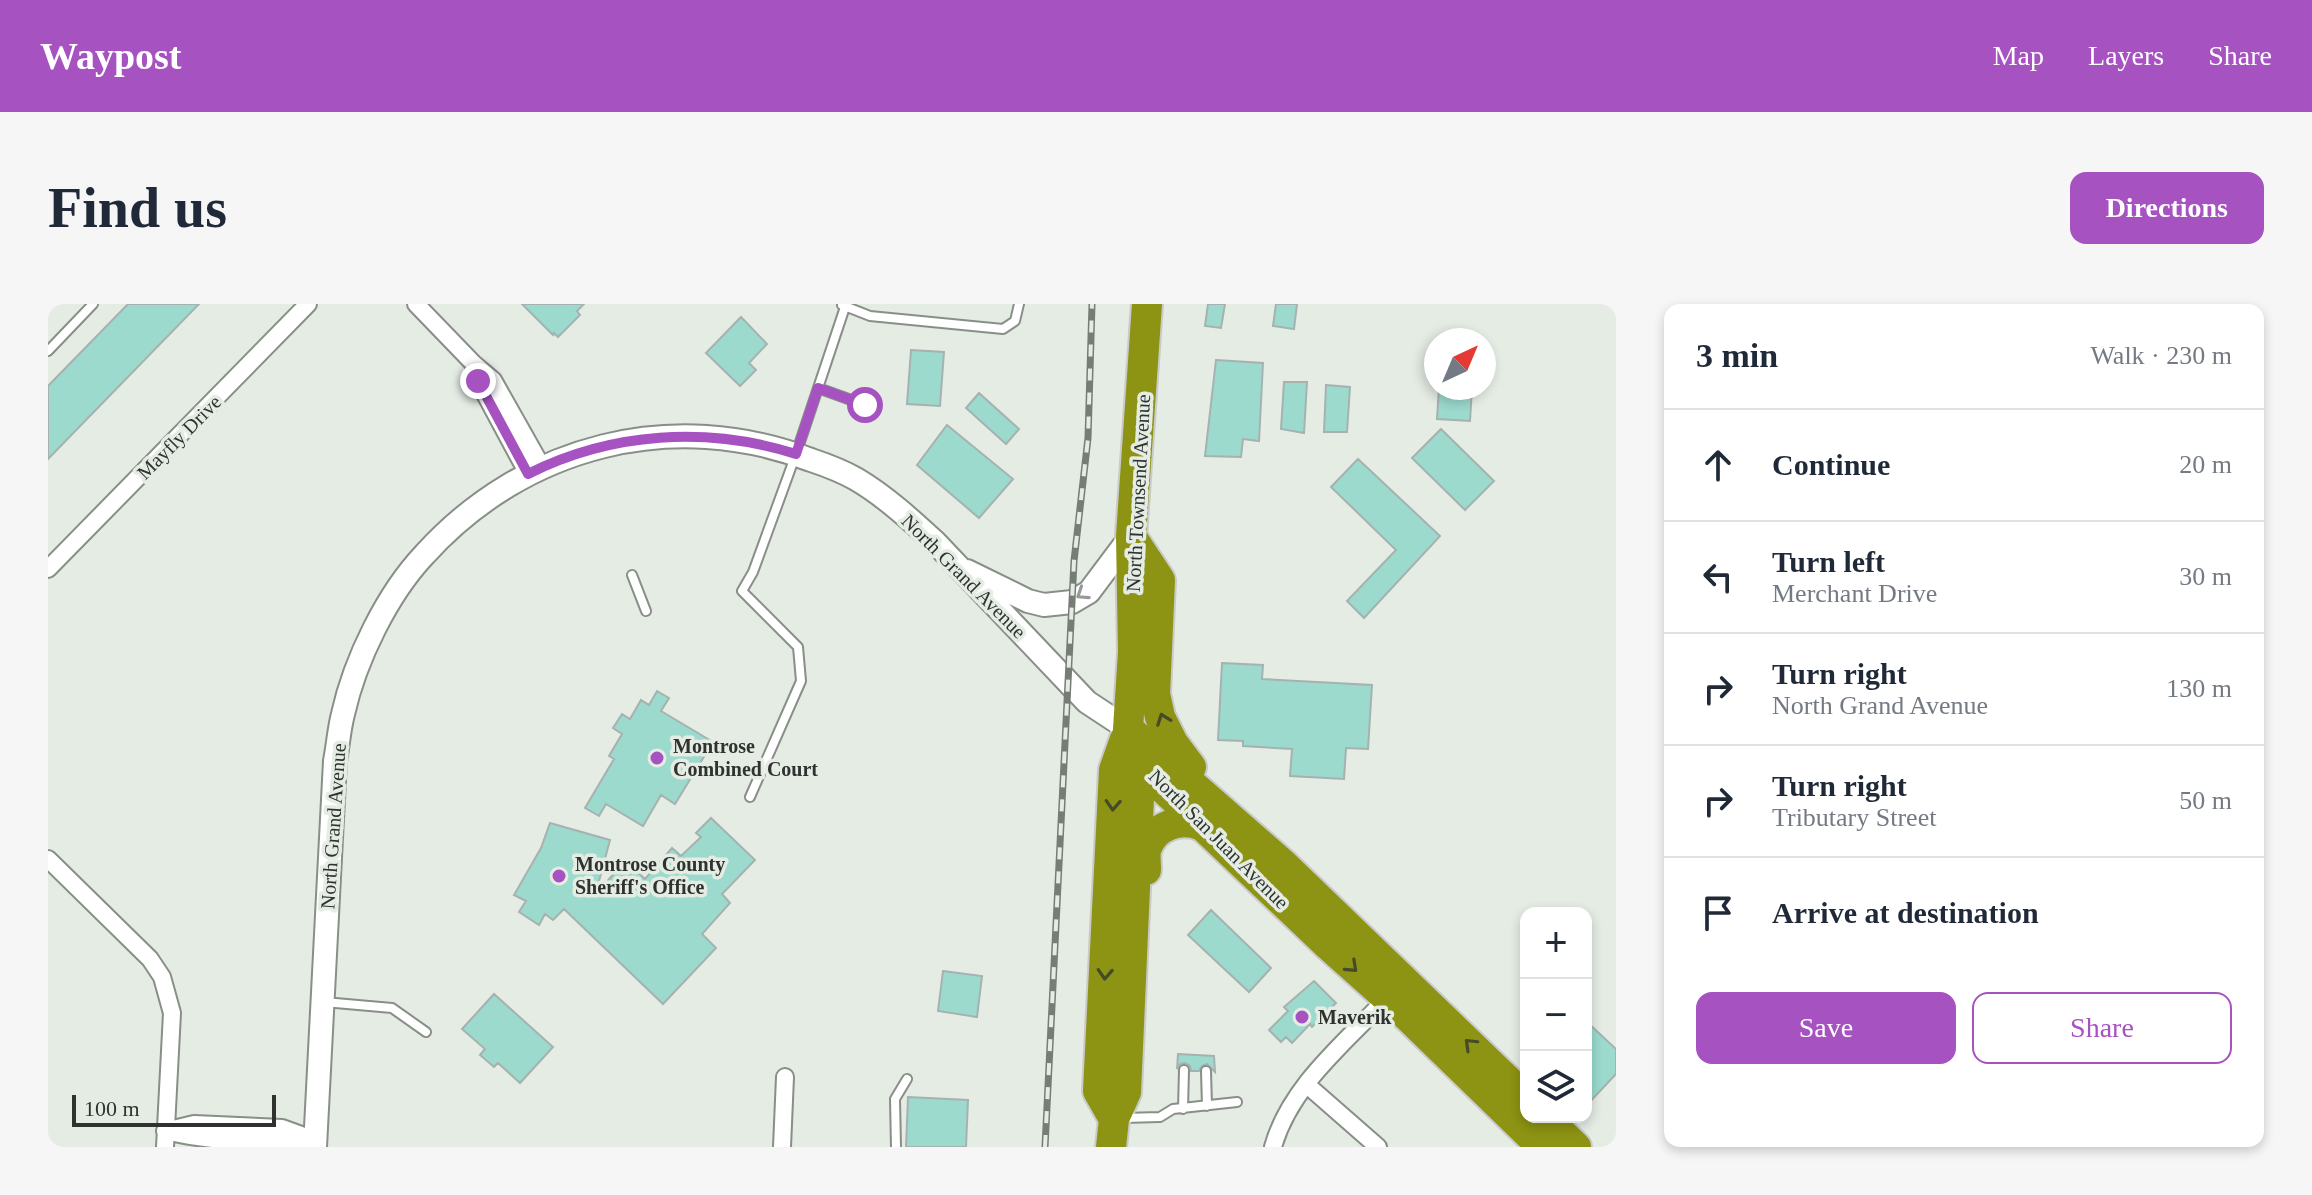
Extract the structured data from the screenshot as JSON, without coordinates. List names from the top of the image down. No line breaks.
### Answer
{"streets":{"highway":["North Townsend Avenue","North San Juan Avenue"],"street":["Mayfly Drive","North Grand Avenue"]},"crossings":[["North Townsend Avenue","North Grand Avenue"],["North Townsend Avenue","North San Juan Avenue"],["North Grand Avenue","North San Juan Avenue"]],"places":["Montrose Combined Court","Montrose County Sheriff's Office","Maverik"],"scale_bar":"100 m","north":"top right","page":{"header":"Waypost","nav":["Map","Layers","Share"],"buttons":["Directions",["Save","Share"]],"title":"Find us","heading":["3 min","Walk · 230 m"],"list":[["Continue","20 m"],["Turn left","Merchant Drive","30 m"],["Turn right","North Grand Avenue","130 m"],["Turn right","Tributary Street","50 m"],"Arrive at destination"],"map_buttons":["+","−"],"scale":"100 m"}}
